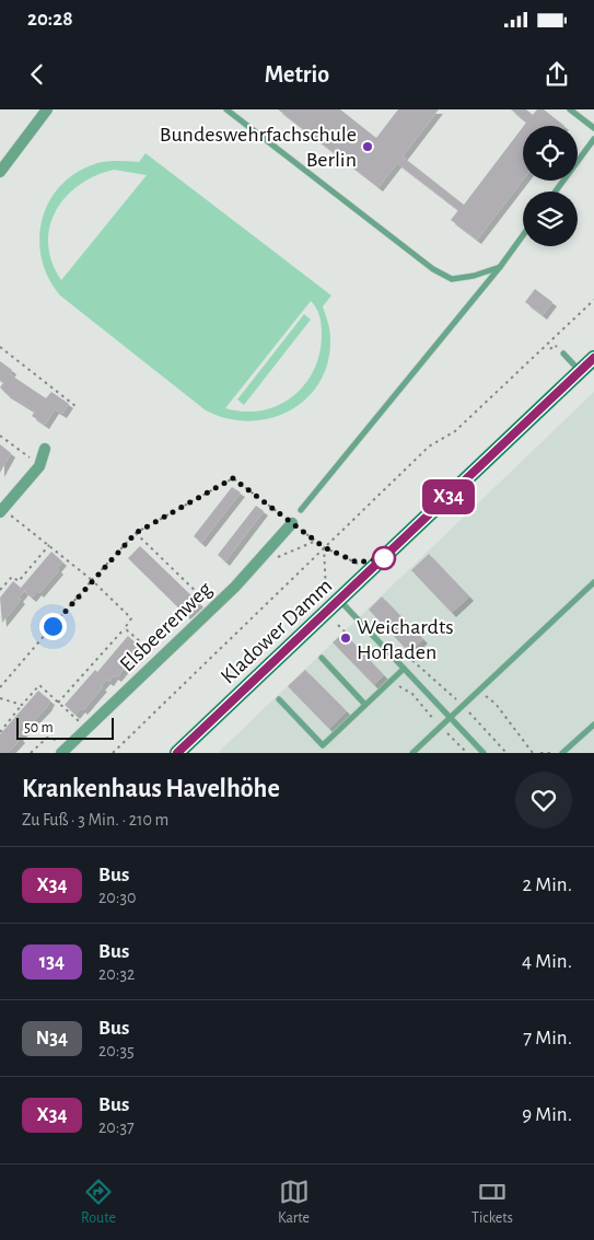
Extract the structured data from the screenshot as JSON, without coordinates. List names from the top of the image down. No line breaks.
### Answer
{"streets":{"main road":["Kladower Damm"],"street":["Elsbeerenweg"]},"places":["Bundeswehrfachschule Berlin","Weichardts Hofladen"],"lines":["bus line X34"],"scale_bar":"50 m","page":{"status":"20:28","header":"Metrio","on_map":"X34","scale":"50 m","heading":["Krankenhaus Havelhöhe","Zu Fuß · 3 Min. · 210 m"],"list":[{"mark":"X34","name":"Bus","note":"20:30","value":"2 Min."},{"mark":"134","name":"Bus","note":"20:32","value":"4 Min."},{"mark":"N34","name":"Bus","note":"20:35","value":"7 Min."},{"mark":"X34","name":"Bus","note":"20:37","value":"9 Min."}],"tabs":["Route","Karte","Tickets"]}}
